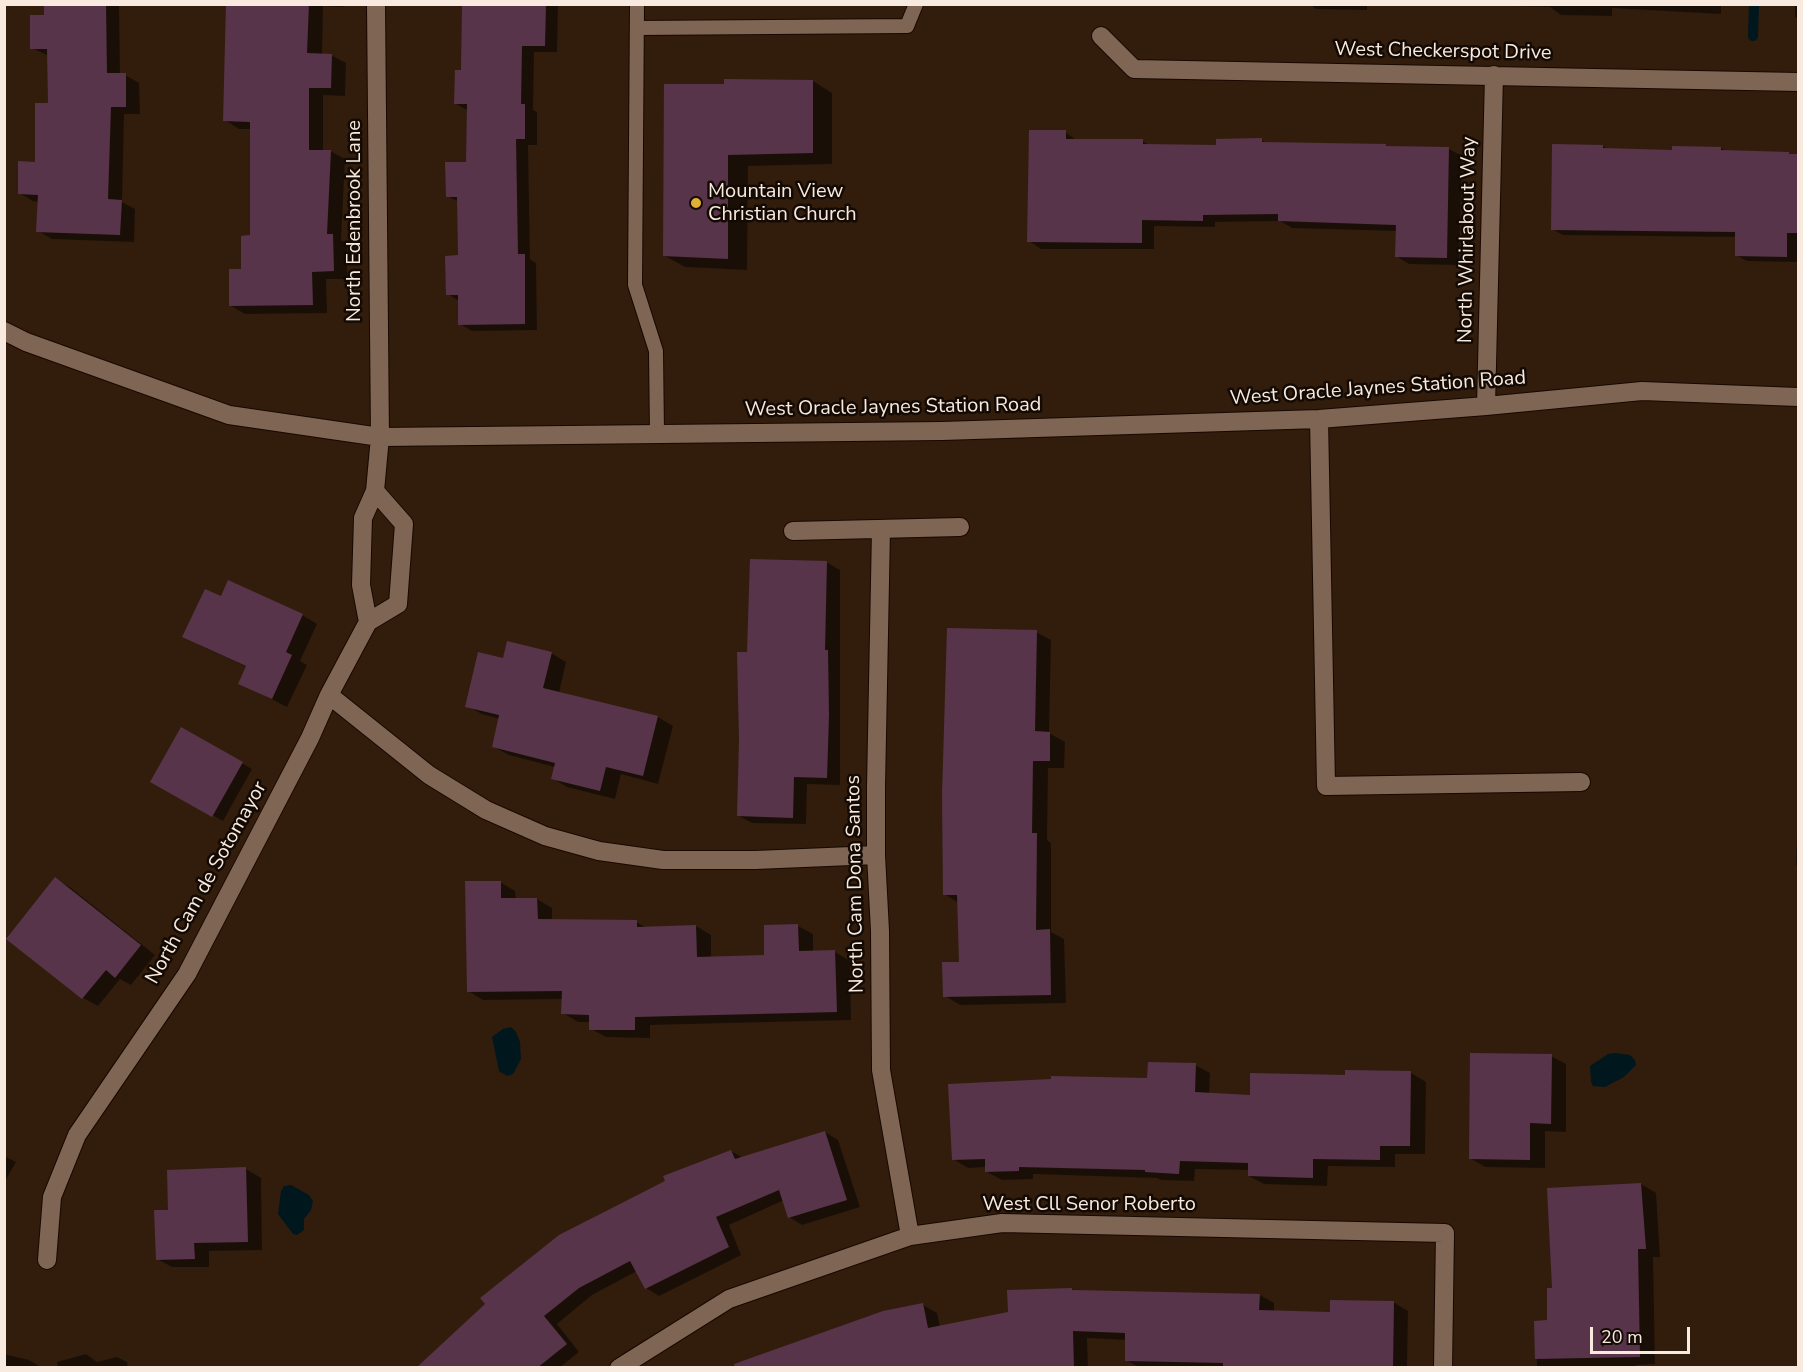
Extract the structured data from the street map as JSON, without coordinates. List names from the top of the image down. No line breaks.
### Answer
{"streets":{"street":["West Checkerspot Drive","North Edenbrook Lane","North Whirlabout Way","West Oracle Jaynes Station Road","North Cam de Sotomayor","North Cam Dona Santos","West Cll Senor Roberto"]},"crossings":[["West Checkerspot Drive","North Whirlabout Way"],["North Edenbrook Lane","West Oracle Jaynes Station Road"],["North Whirlabout Way","West Oracle Jaynes Station Road"],["North Cam Dona Santos","West Cll Senor Roberto"]],"places":["Mountain View Christian Church"],"scale_bar":"20 m"}
